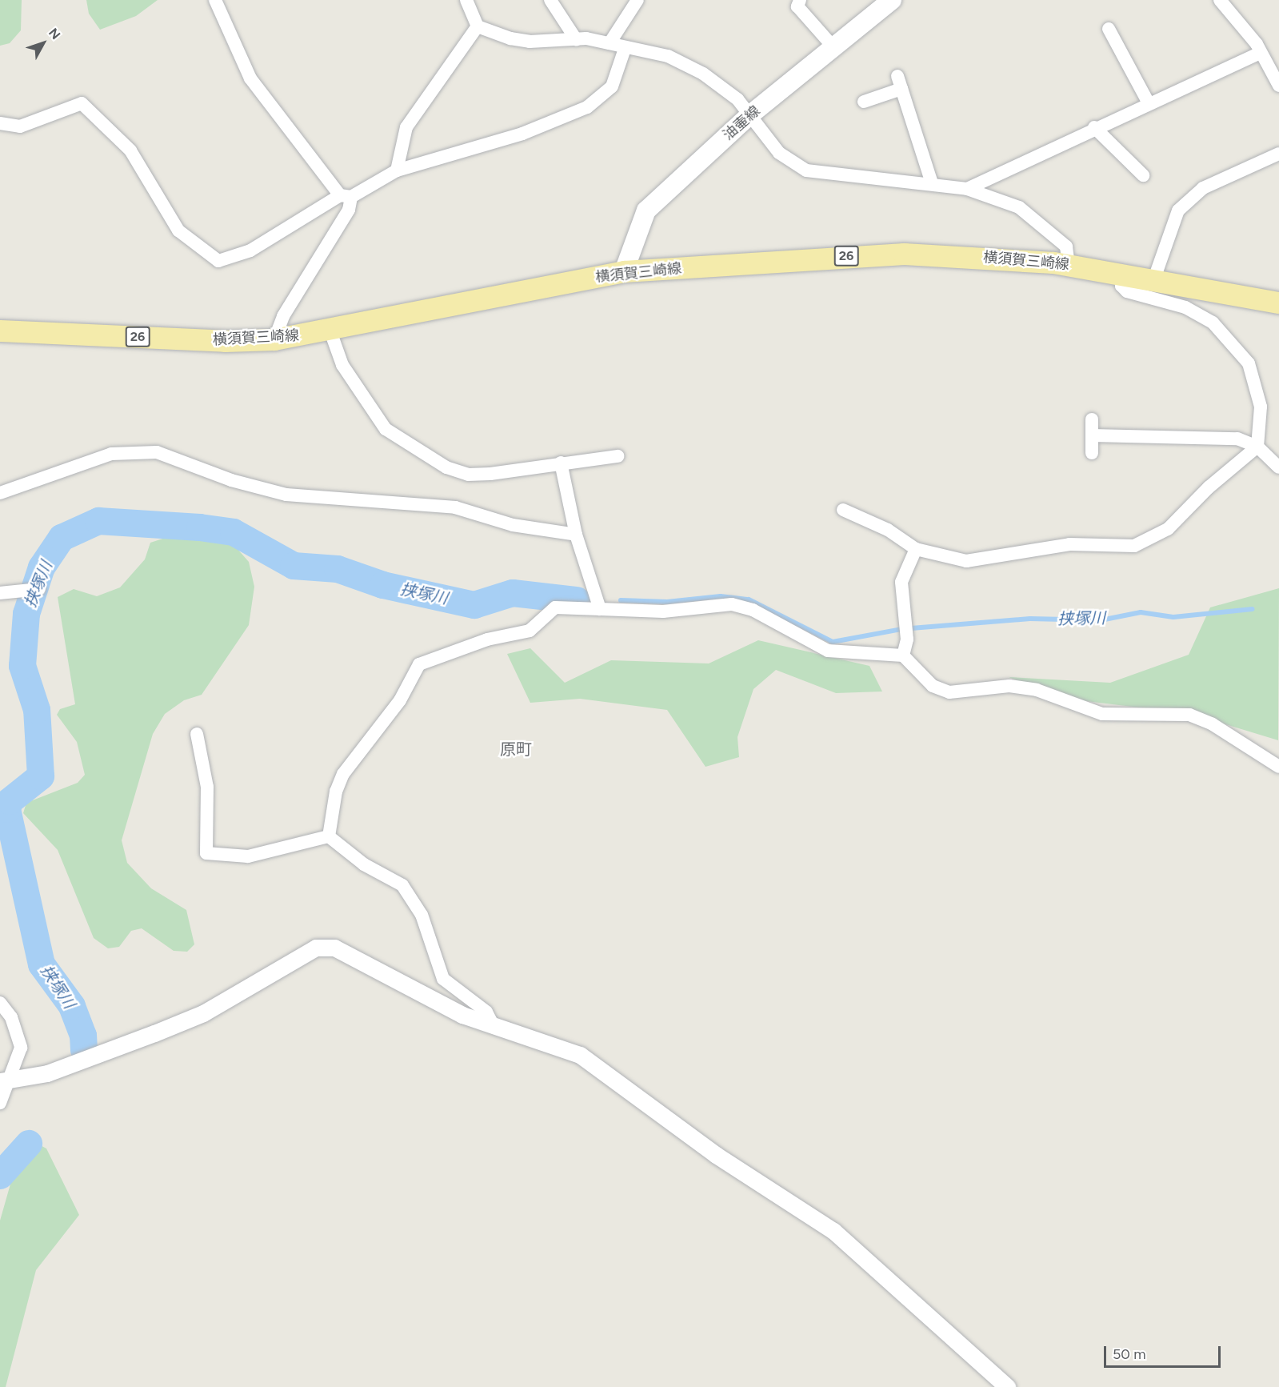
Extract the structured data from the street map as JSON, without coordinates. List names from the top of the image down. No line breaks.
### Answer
{"streets":{"main road":["油壷線","26","横須賀三崎線"]},"crossings":[["油壷線","横須賀三崎線"]],"districts":["原町"],"water":["挟塚川"],"scale_bar":"50 m","north":"top right"}
